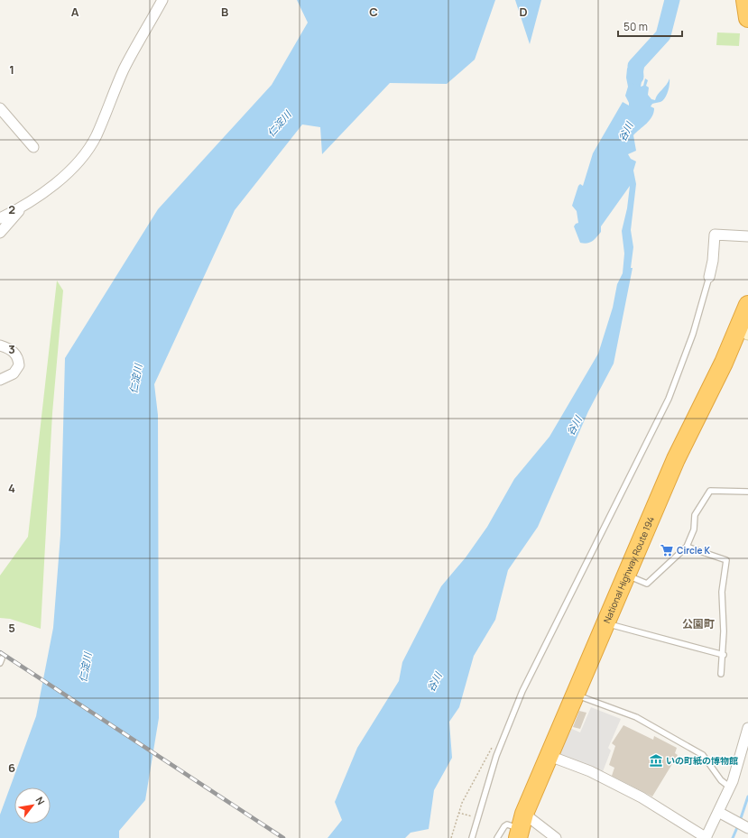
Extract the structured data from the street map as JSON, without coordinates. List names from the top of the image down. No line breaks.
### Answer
{"streets":{"highway":["National Highway Route 194"]},"districts":["公園町"],"water":["仁淀川","谷川"],"places":{"supermarket":["Circle K"],"museum":["いの町紙の博物館"]},"scale_bar":"50 m","north":"top right","grid":{"columns":["A","B","C","D"],"rows":["1","2","3","4","5","6"]}}
